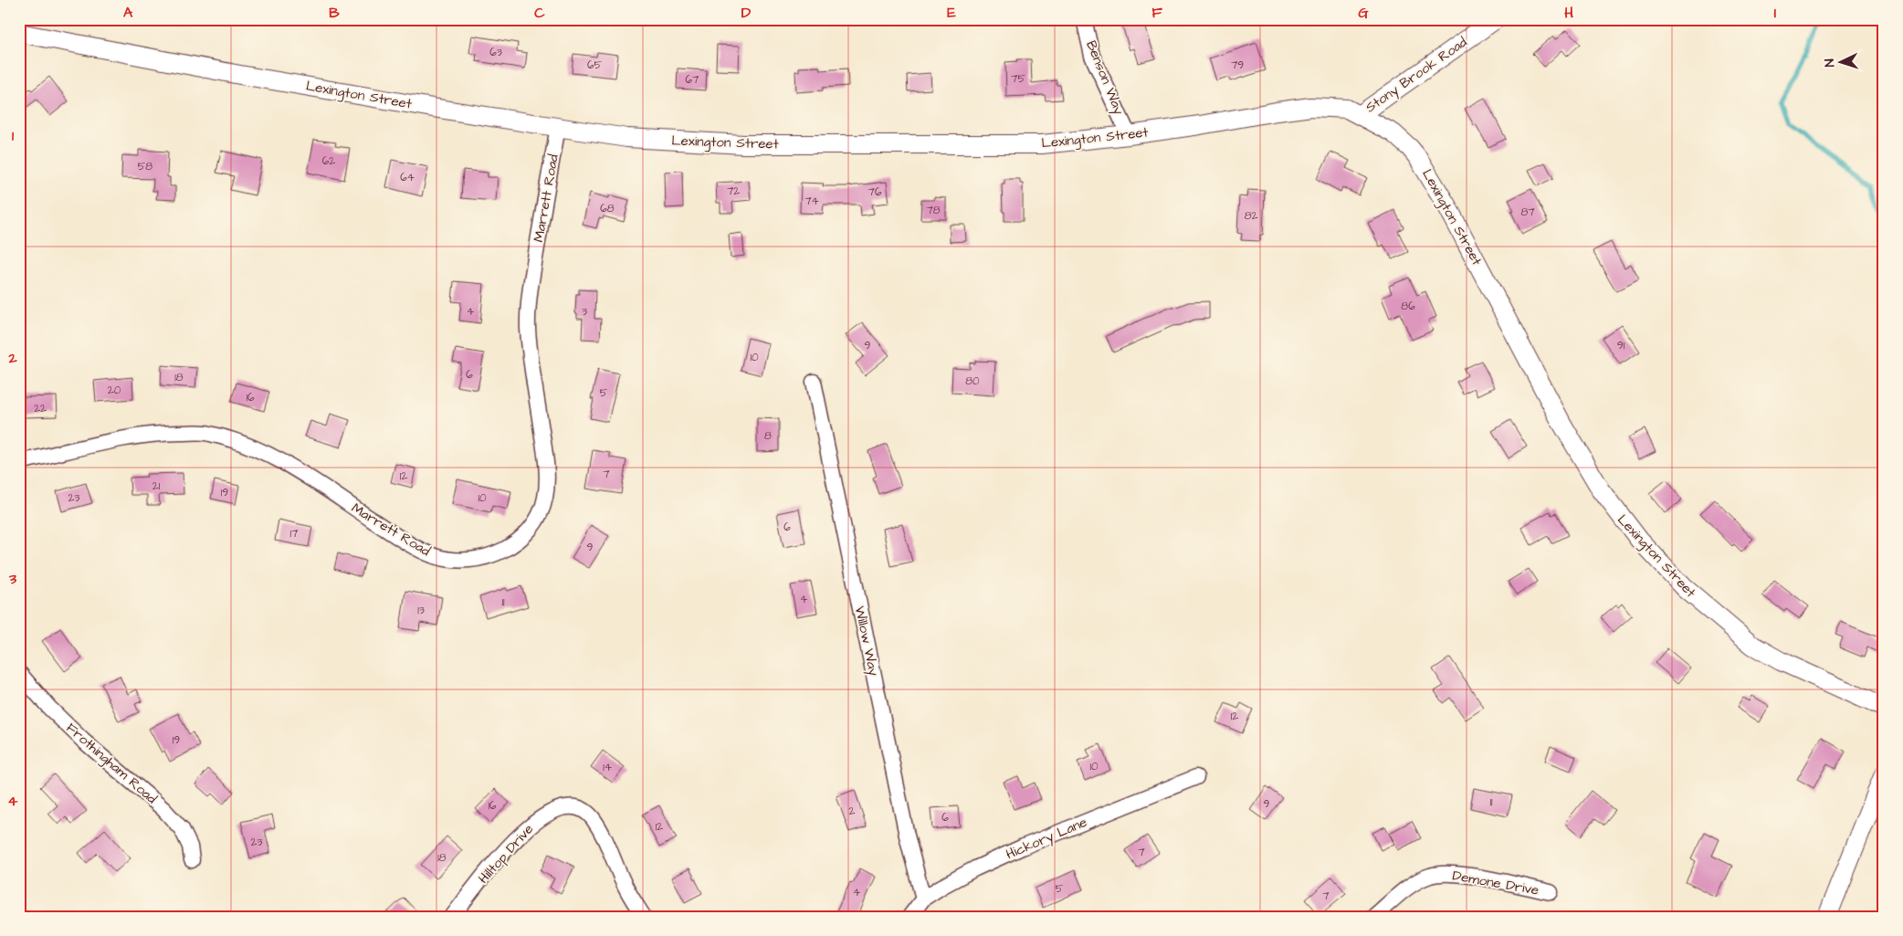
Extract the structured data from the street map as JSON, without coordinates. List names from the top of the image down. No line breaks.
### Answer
{"streets":{"street":["Stony Brook Road","Benson Way","Lexington Street","Marrett Road","Willow Way","Frothingham Road","Hickory Lane","Hilltop Drive","Demone Drive"]},"crossings":[["Stony Brook Road","Lexington Street"],["Benson Way","Lexington Street"],["Lexington Street","Marrett Road"],["Willow Way","Hickory Lane"]],"house_numbers":["63","65","79","75","67","62","58","64","72","76","74","68","78","87","82","86","4","3","9","91","10","6","18","80","20","5","16","22","8","7","12","21","19","23","10","6","17","9","4","11","13","12","19","10","14","11","9","16","2","6","12","23","7","18","5","4","7"],"north":"left","grid":{"columns":["A","B","C","D","E","F","G","H","I"],"rows":["1","2","3","4"]}}
